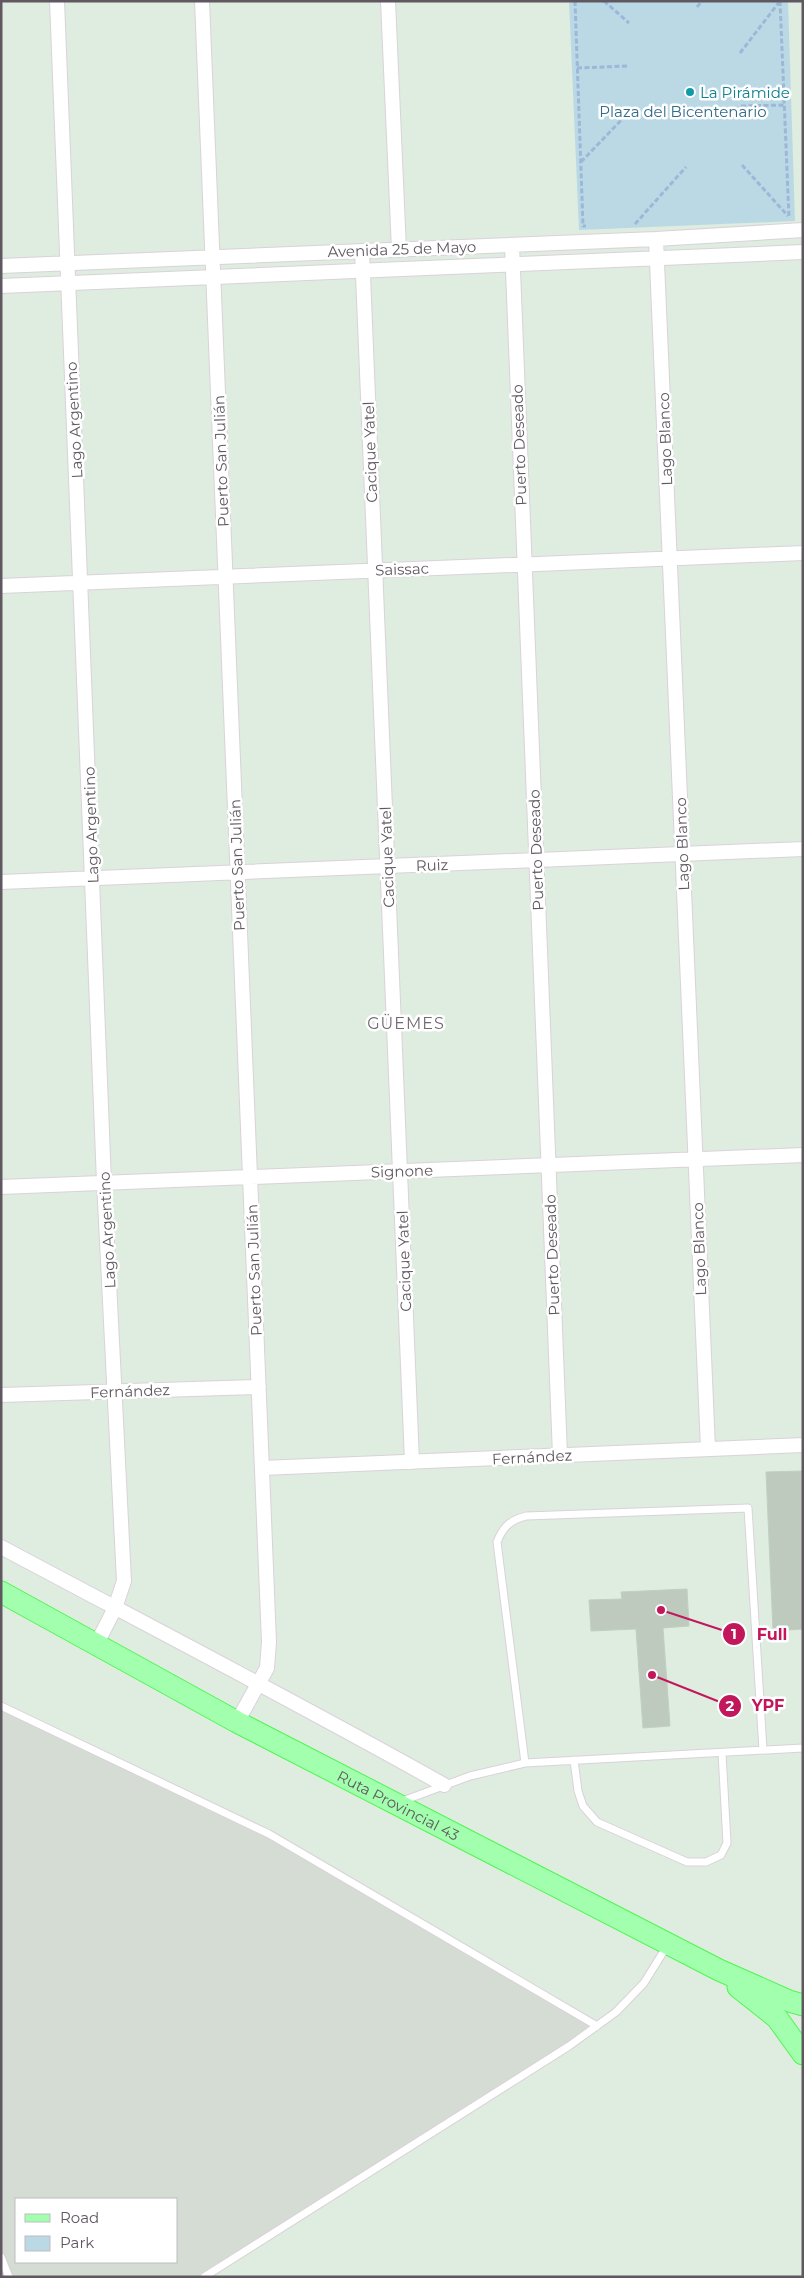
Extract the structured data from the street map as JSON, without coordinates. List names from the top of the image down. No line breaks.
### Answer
{"streets":{"main road":["Ruta Provincial 43"],"street":["Avenida 25 de Mayo","Lago Argentino","Lago Blanco","Puerto Deseado","Cacique Yatel","Puerto San Julián","Saissac","Ruiz","Signone","Fernández"]},"crossings":[["Avenida 25 de Mayo","Lago Argentino"],["Avenida 25 de Mayo","Lago Blanco"],["Avenida 25 de Mayo","Puerto Deseado"],["Avenida 25 de Mayo","Cacique Yatel"],["Avenida 25 de Mayo","Puerto San Julián"],["Lago Argentino","Saissac"],["Lago Argentino","Ruiz"],["Lago Argentino","Signone"],["Lago Argentino","Fernández"],["Lago Argentino","Ruta Provincial 43"],["Lago Blanco","Saissac"],["Lago Blanco","Ruiz"],["Lago Blanco","Signone"],["Lago Blanco","Fernández"],["Puerto Deseado","Saissac"],["Puerto Deseado","Ruiz"],["Puerto Deseado","Signone"],["Puerto Deseado","Fernández"],["Cacique Yatel","Saissac"],["Cacique Yatel","Ruiz"],["Cacique Yatel","Signone"],["Cacique Yatel","Fernández"],["Puerto San Julián","Saissac"],["Puerto San Julián","Ruiz"],["Puerto San Julián","Signone"],["Puerto San Julián","Fernández"],["Puerto San Julián","Ruta Provincial 43"]],"districts":["GÜEMES"],"parks":["Plaza del Bicentenario"],"places":["La Pirámide","Full","YPF"],"legend":["Road","Park"]}
